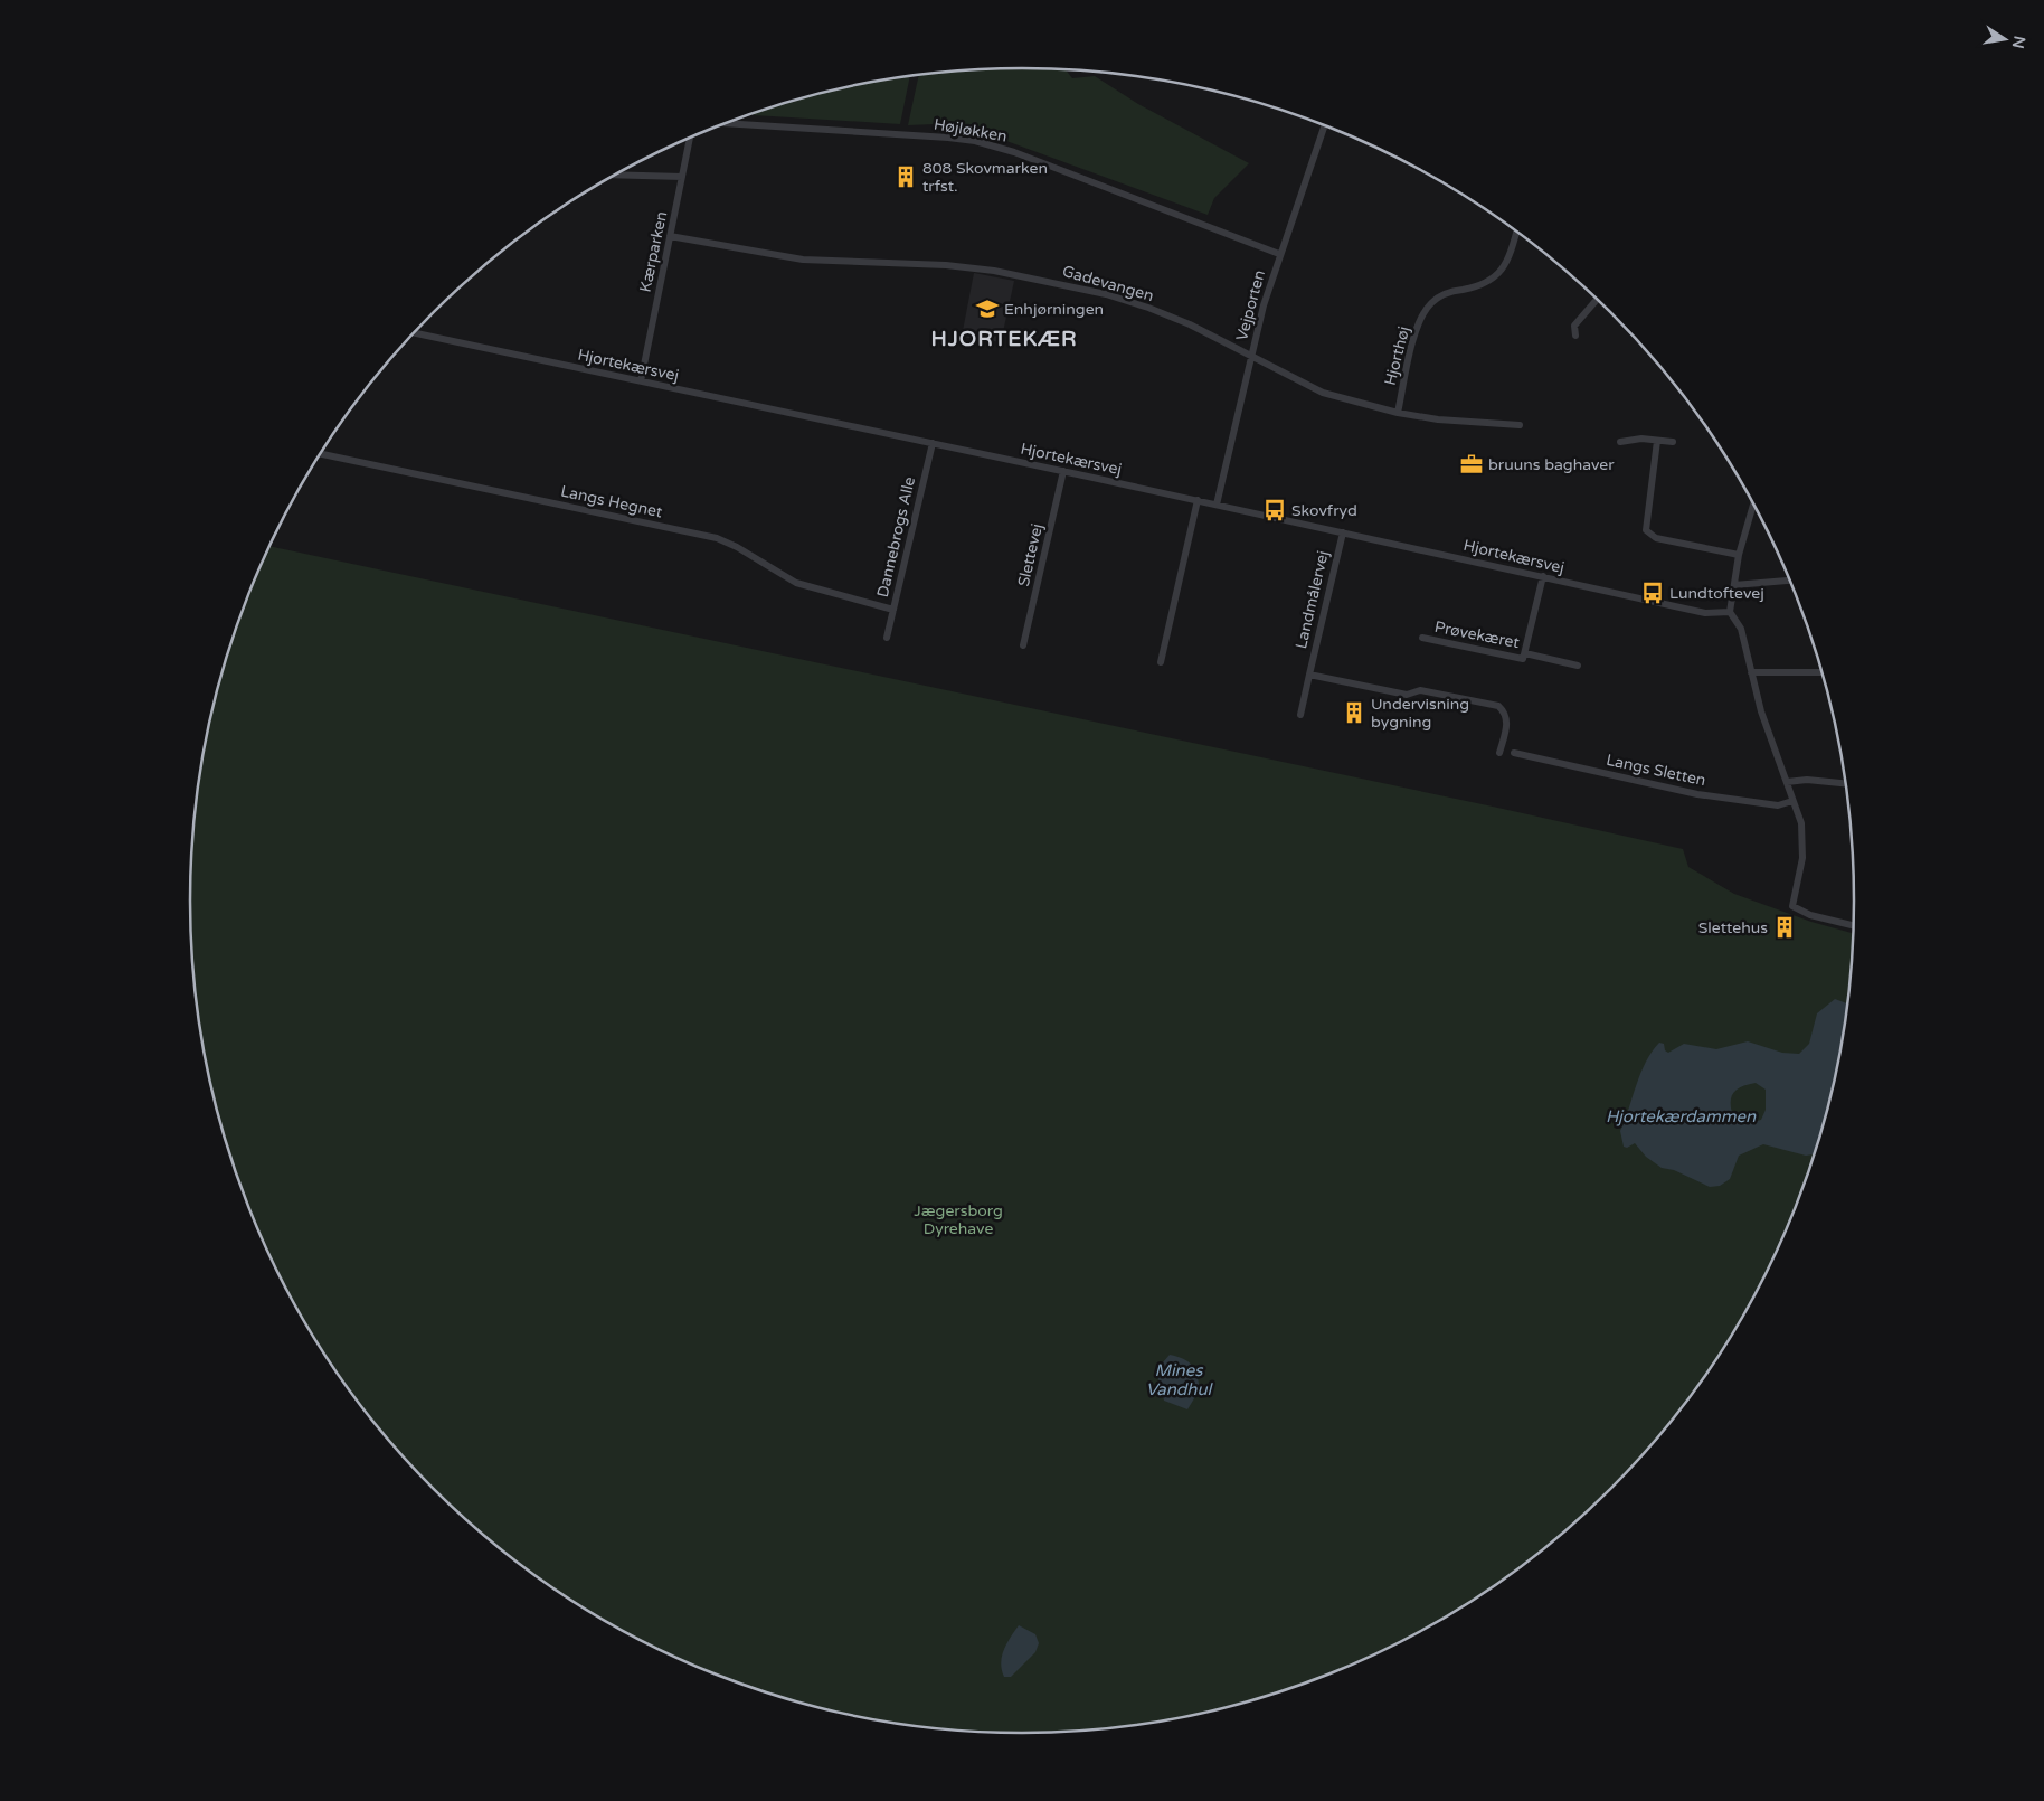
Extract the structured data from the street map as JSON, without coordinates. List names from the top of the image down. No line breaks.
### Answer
{"streets":{"street":["Højløkken","Kærparken","Gadevangen","Vejporten","Hjorthøj","Hjortekærsvej","Langs Hegnet","Dannebrogs Alle","Slettevej","Landmålervej","Prøvekæret","Langs Sletten"]},"crossings":[["Højløkken","Vejporten"],["Kærparken","Gadevangen"],["Kærparken","Hjortekærsvej"],["Gadevangen","Vejporten"],["Gadevangen","Hjorthøj"],["Vejporten","Hjortekærsvej"],["Hjortekærsvej","Dannebrogs Alle"],["Hjortekærsvej","Slettevej"],["Hjortekærsvej","Landmålervej"],["Hjortekærsvej","Prøvekæret"],["Langs Hegnet","Dannebrogs Alle"]],"districts":["HJORTEKÆR"],"water":["Hjortekærdammen","Mines Vandhul"],"parks":["Jægersborg Dyrehave"],"places":{"building":["808 Skovmarken trfst.","Undervisning bygning","Slettehus"],"school or university":["Enhjørningen"],"office":["bruuns baghaver"],"bus stop":["Skovfryd","Lundtoftevej"]},"north":"right"}
